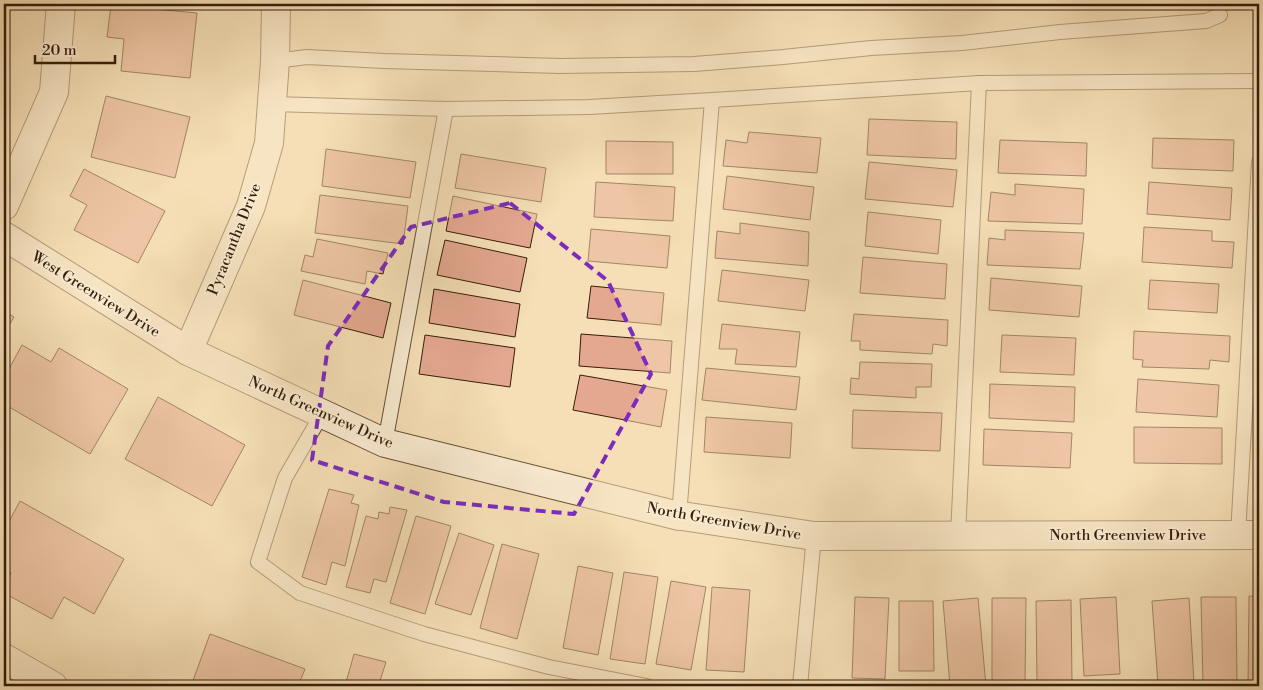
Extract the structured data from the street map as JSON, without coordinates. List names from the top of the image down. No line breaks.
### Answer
{"streets":{"street":["Pyracantha Drive","West Greenview Drive","North Greenview Drive"]},"crossings":[["Pyracantha Drive","West Greenview Drive"],["Pyracantha Drive","North Greenview Drive"],["West Greenview Drive","North Greenview Drive"]],"scale_bar":"20 m"}
